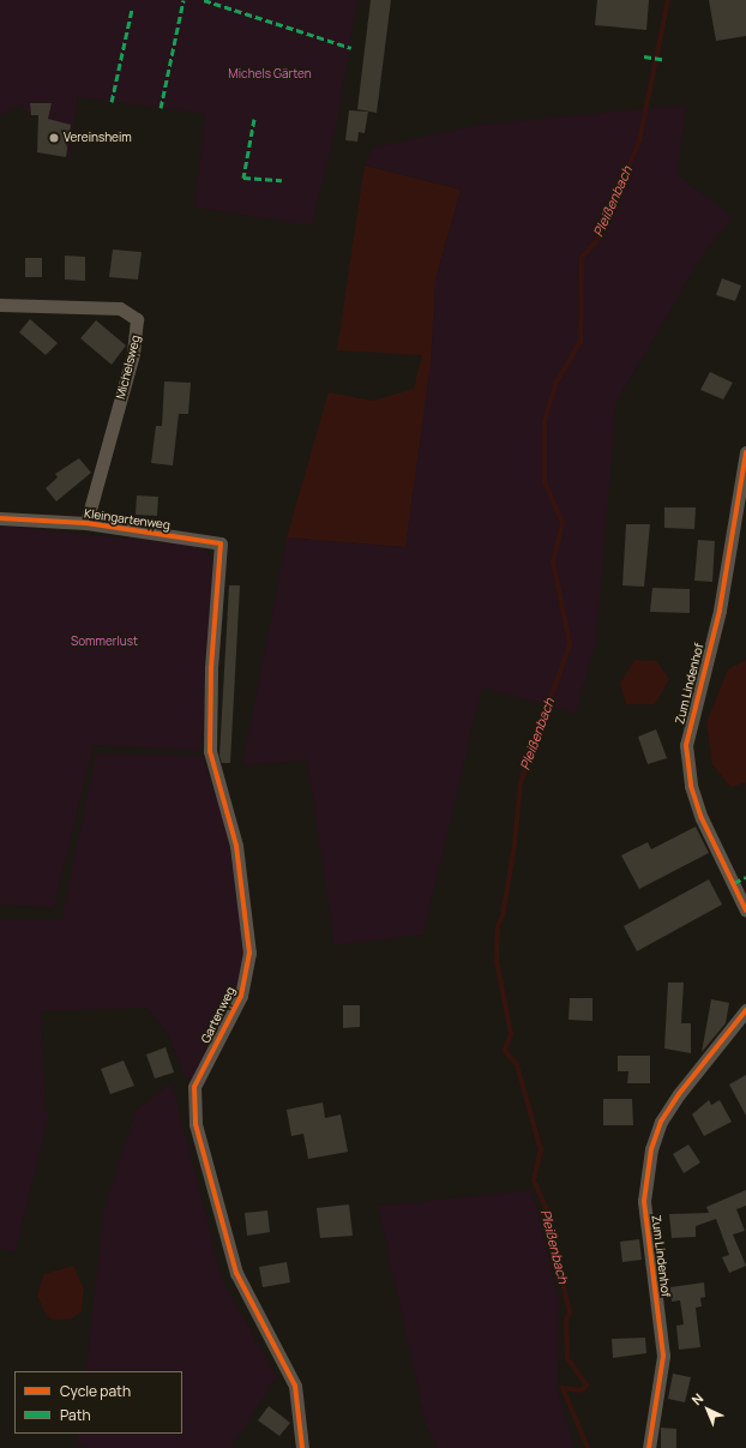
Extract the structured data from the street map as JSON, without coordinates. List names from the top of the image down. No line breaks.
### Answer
{"streets":{"street":["Michelsweg","Kleingartenweg","Zum Lindenhof","Gartenweg"]},"crossings":[["Michelsweg","Kleingartenweg"],["Kleingartenweg","Gartenweg"]],"water":["Pleißenbach"],"parks":["Michels Gärten","Sommerlust"],"places":["Vereinsheim"],"legend":["Cycle path","Path"],"north":"top left"}
